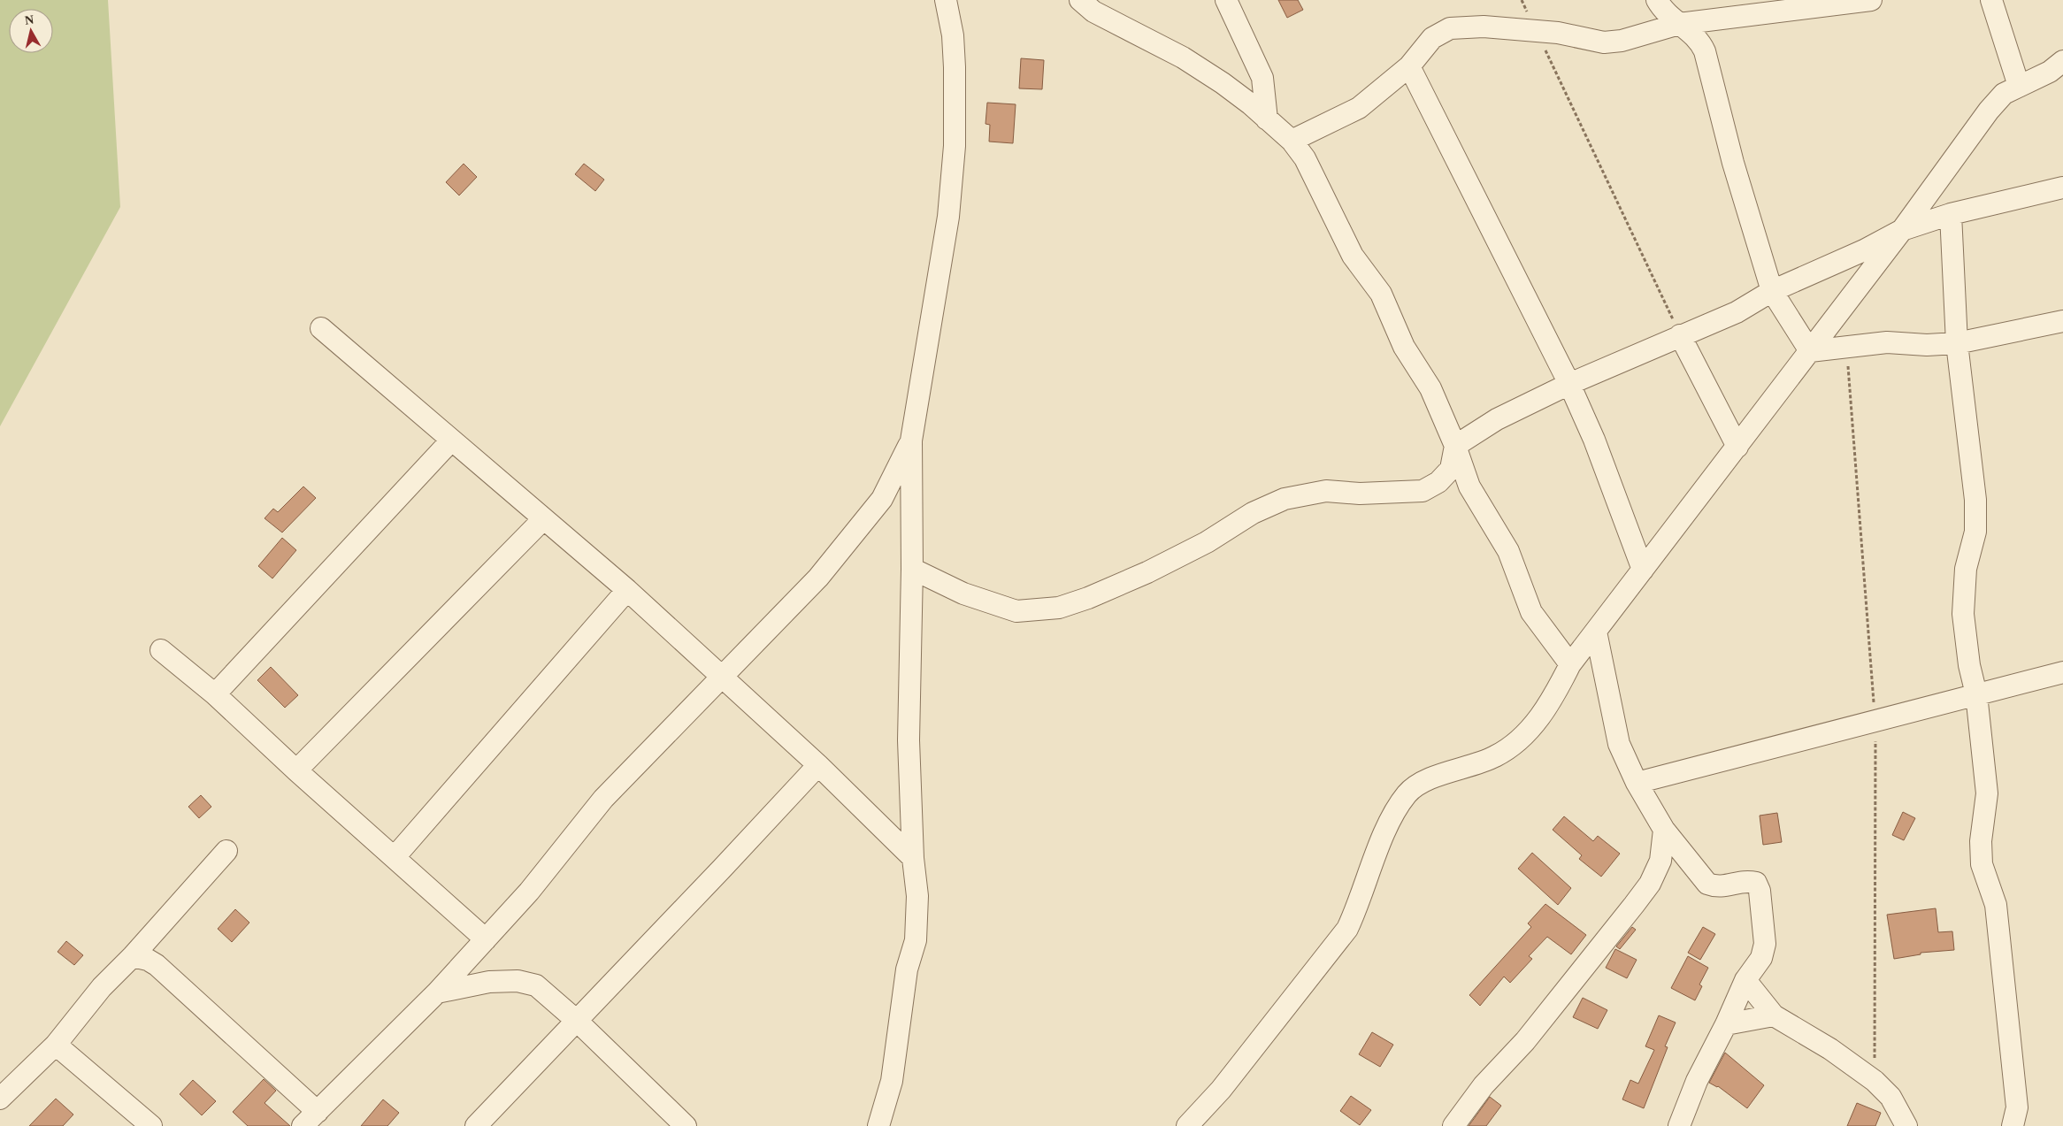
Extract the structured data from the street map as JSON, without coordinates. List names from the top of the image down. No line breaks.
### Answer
{"north":"top"}
